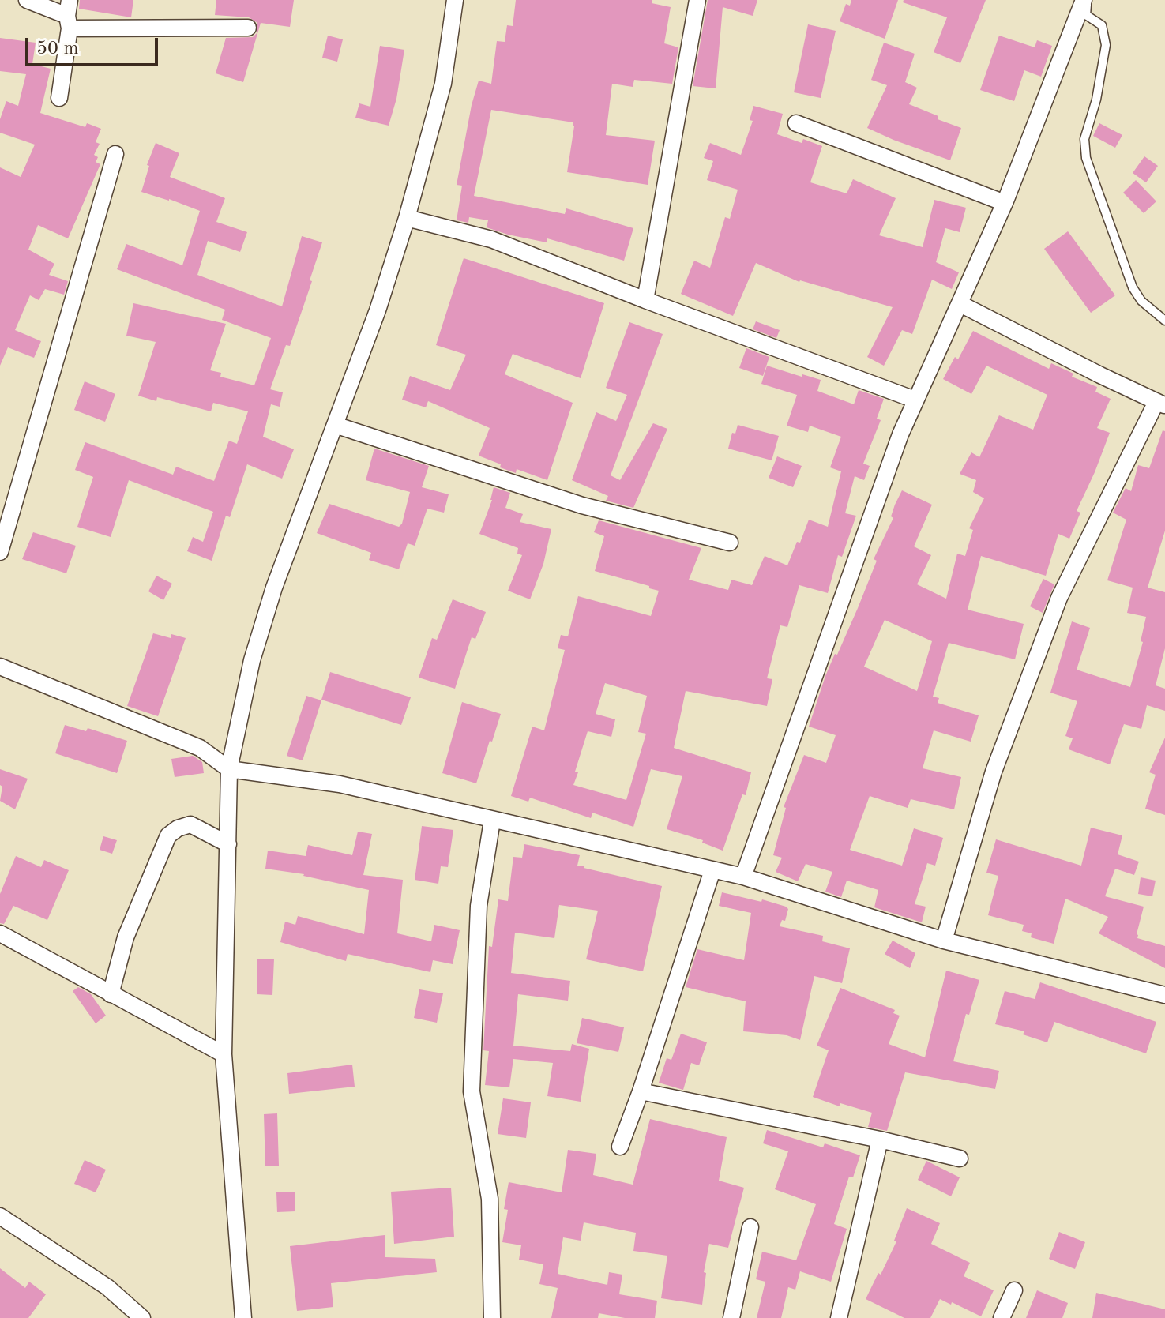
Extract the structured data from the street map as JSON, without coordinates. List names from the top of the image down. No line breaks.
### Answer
{"scale_bar":"50 m"}
